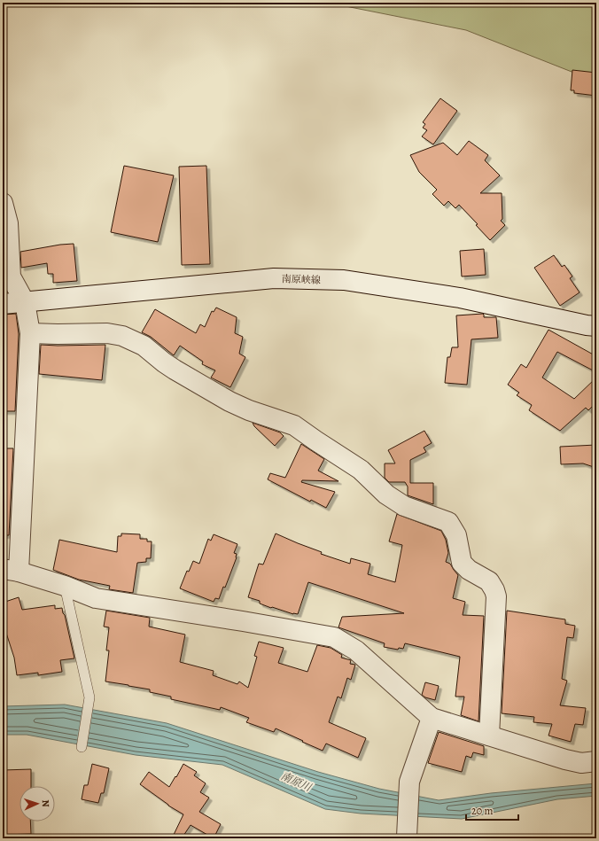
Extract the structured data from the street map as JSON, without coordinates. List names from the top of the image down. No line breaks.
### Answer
{"streets":{"street":["南原峡線"]},"water":["南原川"],"scale_bar":"20 m","north":"right"}
